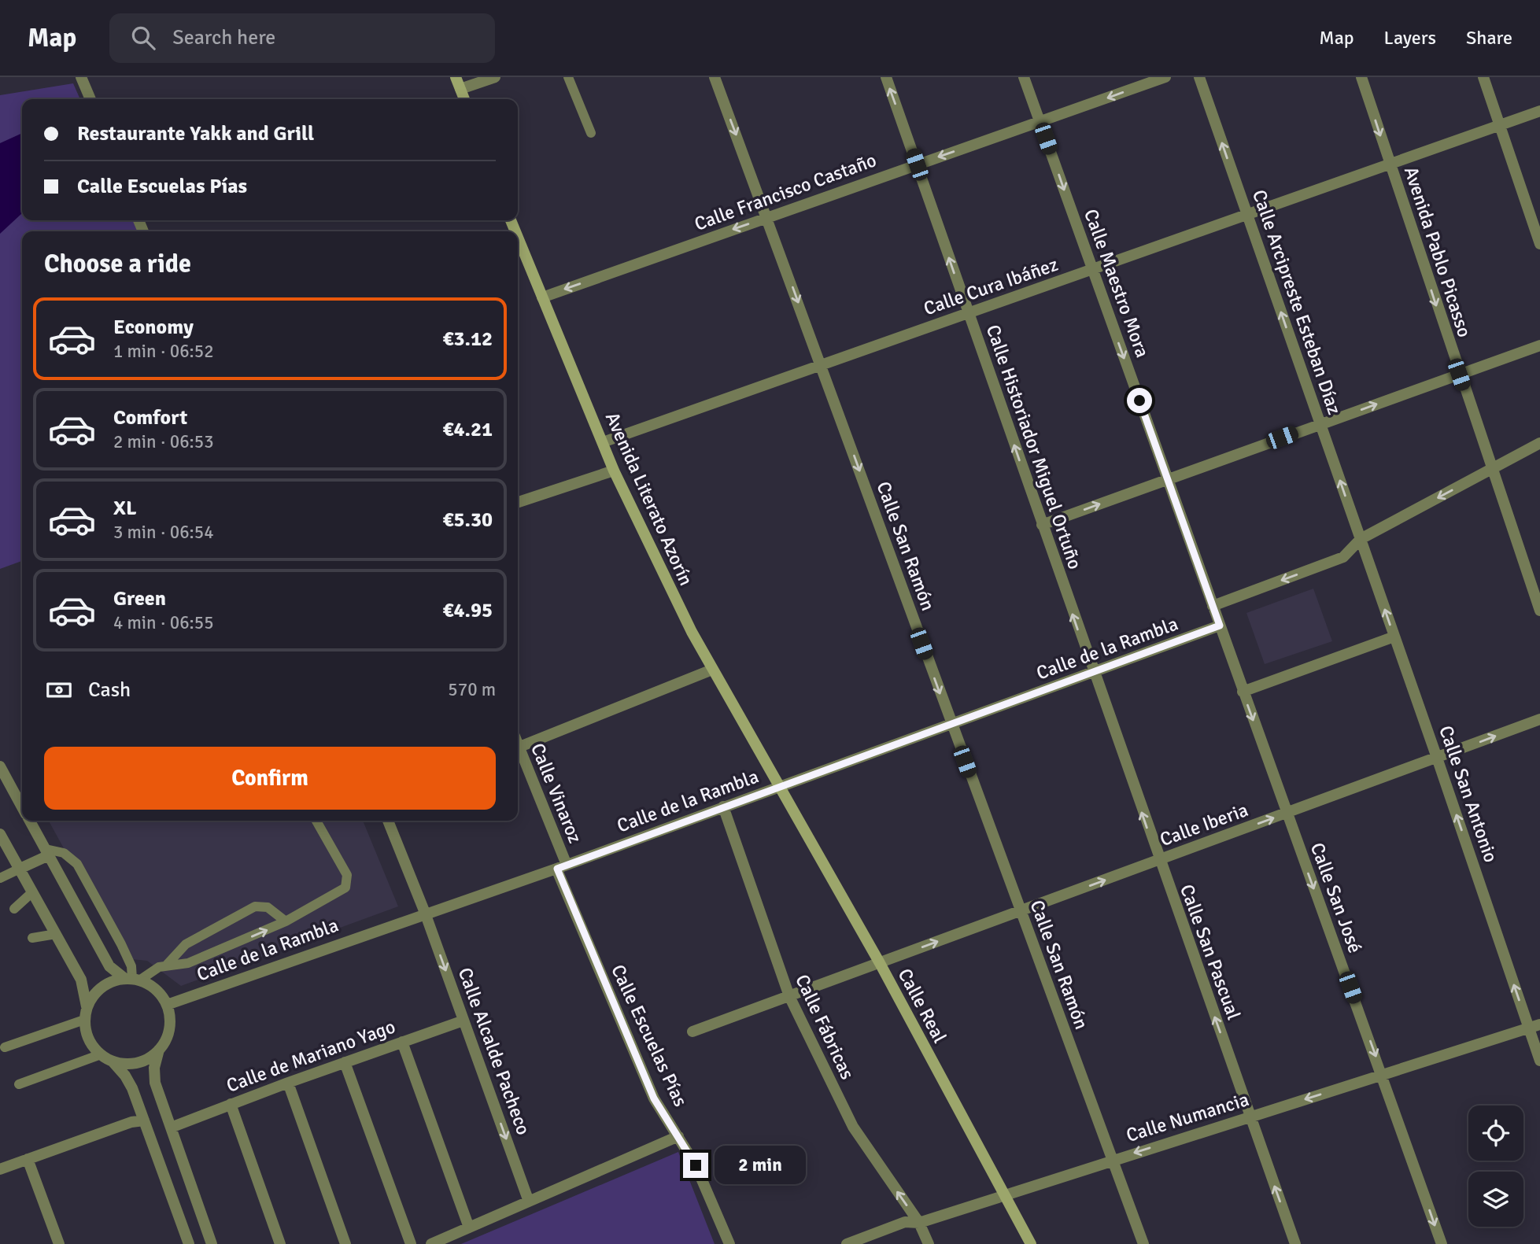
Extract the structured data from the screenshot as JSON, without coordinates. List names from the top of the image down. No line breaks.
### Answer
{"streets":{"main road":["Avenida Literato Azorín","Calle Real"],"street":["Calle Francisco Castaño","Avenida Pablo Picasso","Calle Maestro Mora","Calle Cura Ibáñez","Calle Arcipreste Esteban Díaz","Calle Historiador Miguel Ortuño","Calle San Ramón","Calle de la Rambla","Calle Vinaroz","Calle San Antonio","Calle Iberia","Calle San José","Calle San Pascual","Calle Fábricas","Calle Escuelas Pías","Calle Alcalde Pacheco","Calle de Mariano Yago","Calle Numancia"]},"crossings":[["Calle Francisco Castaño","Calle Maestro Mora"],["Calle Francisco Castaño","Calle Historiador Miguel Ortuño"],["Calle Francisco Castaño","Avenida Literato Azorín"],["Calle Francisco Castaño","Calle San Ramón"],["Avenida Pablo Picasso","Calle Cura Ibáñez"],["Calle Maestro Mora","Calle Cura Ibáñez"],["Calle Maestro Mora","Calle de la Rambla"],["Calle Maestro Mora","Calle San José"],["Calle Cura Ibáñez","Calle Arcipreste Esteban Díaz"],["Calle Cura Ibáñez","Calle Historiador Miguel Ortuño"],["Calle Cura Ibáñez","Avenida Literato Azorín"],["Calle Cura Ibáñez","Calle San Ramón"],["Calle Arcipreste Esteban Díaz","Calle San Antonio"],["Calle Historiador Miguel Ortuño","Calle de la Rambla"],["Calle Historiador Miguel Ortuño","Calle San Pascual"],["Avenida Literato Azorín","Calle de la Rambla"],["Avenida Literato Azorín","Calle Real"],["Calle San Ramón","Calle de la Rambla"],["Calle San Ramón","Calle Iberia"],["Calle San Ramón","Calle Numancia"],["Calle de la Rambla","Calle Vinaroz"],["Calle de la Rambla","Calle San José"],["Calle de la Rambla","Calle San Pascual"],["Calle de la Rambla","Calle Real"],["Calle de la Rambla","Calle Fábricas"],["Calle de la Rambla","Calle Escuelas Pías"],["Calle de la Rambla","Calle Alcalde Pacheco"],["Calle Vinaroz","Calle Escuelas Pías"],["Calle San Antonio","Calle Iberia"],["Calle San Antonio","Calle Numancia"],["Calle Iberia","Calle San José"],["Calle Iberia","Calle San Pascual"],["Calle Iberia","Calle Real"],["Calle Iberia","Calle Fábricas"],["Calle San José","Calle Numancia"],["Calle San Pascual","Calle Numancia"],["Calle Real","Calle Numancia"],["Calle Fábricas","Calle Numancia"],["Calle Alcalde Pacheco","Calle de Mariano Yago"]],"one_way":["Calle Francisco Castaño","Avenida Pablo Picasso","Calle Maestro Mora","Calle Arcipreste Esteban Díaz","Calle Historiador Miguel Ortuño","Calle San Ramón","Calle San Antonio","Calle Iberia","Calle San José","Calle San Pascual","Calle Fábricas","Calle Numancia"],"page":{"header":"Map","search":"Search here","nav":["Map","Layers","Share"],"banner":["Restaurante Yakk and Grill","Calle Escuelas Pías"],"heading":"Choose a ride","list":[{"name":"Economy","note":"1 min · 06:52","value":"€3.12"},{"name":"Comfort","note":"2 min · 06:53","value":"€4.21"},{"name":"XL","note":"3 min · 06:54","value":"€5.30"},{"name":"Green","note":"4 min · 06:55","value":"€4.95"}],"pay":["Cash","570 m"],"buttons":"Confirm","bubble":"2 min"}}
